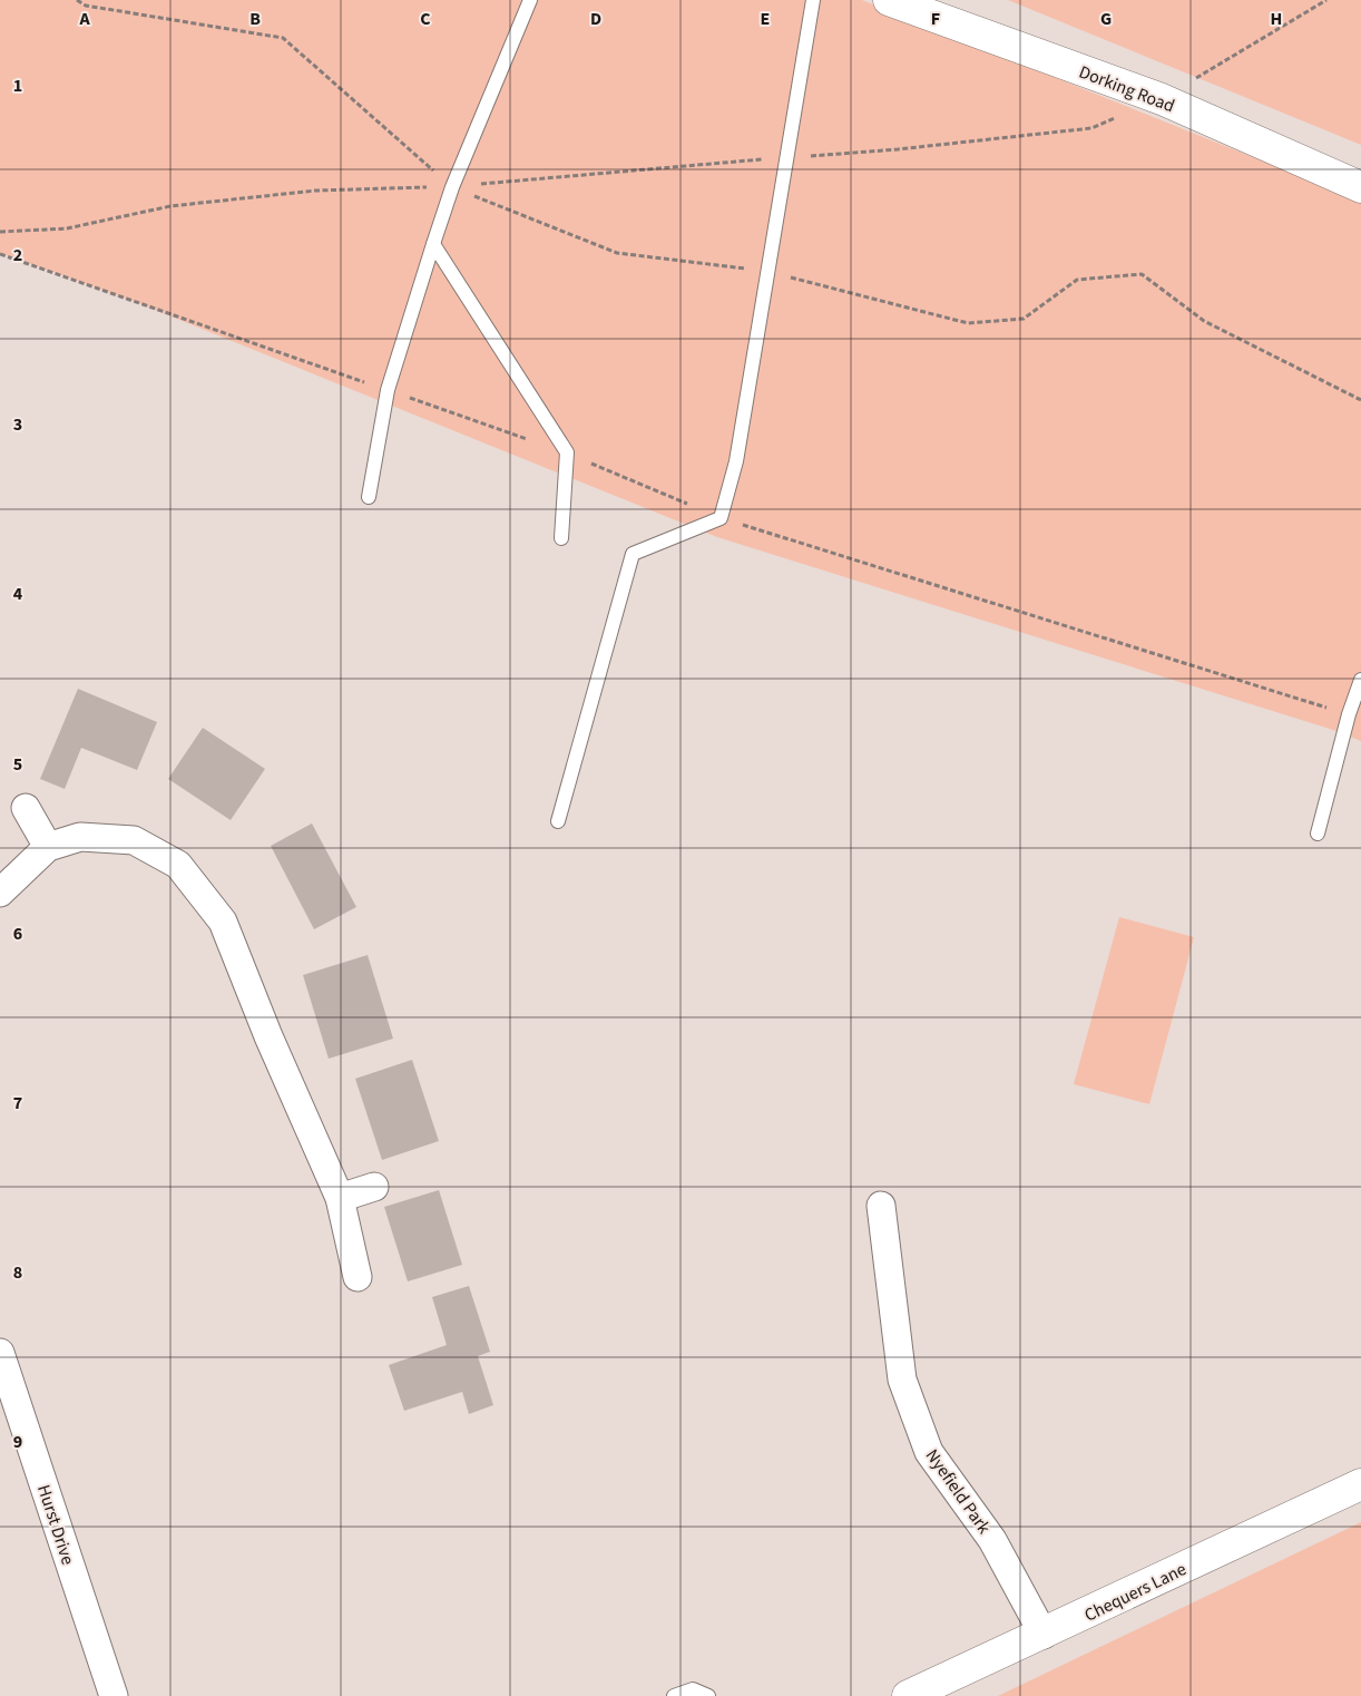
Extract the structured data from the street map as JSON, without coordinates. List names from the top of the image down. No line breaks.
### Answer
{"streets":{"main road":["Dorking Road","Chequers Lane"],"street":["Nyefield Park","Hurst Drive"]},"crossings":[["Nyefield Park","Chequers Lane"]],"grid":{"columns":["A","B","C","D","E","F","G","H"],"rows":["1","2","3","4","5","6","7","8","9"]}}
